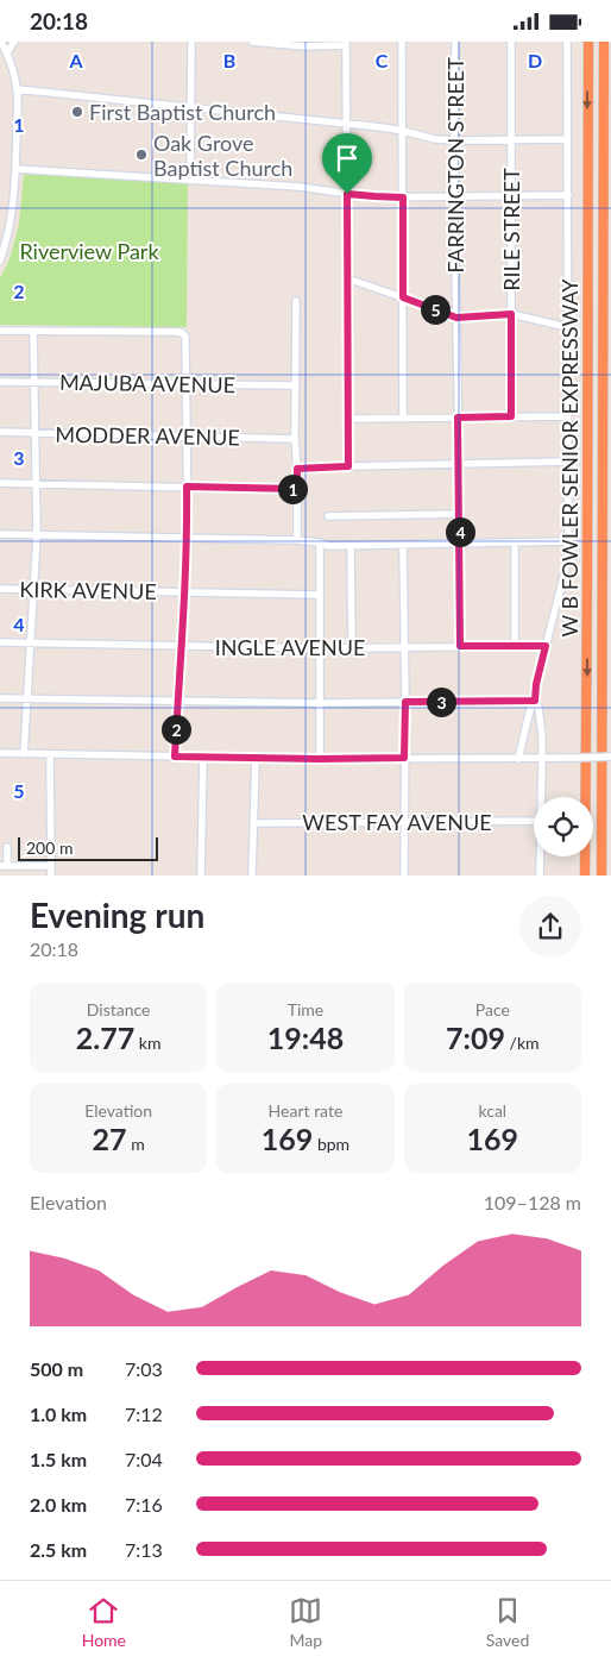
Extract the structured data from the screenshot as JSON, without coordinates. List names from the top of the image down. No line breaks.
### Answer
{"streets":{"highway":["W B FOWLER SENIOR EXPRESSWAY"],"street":["FARRINGTON STREET","RILE STREET","MAJUBA AVENUE","MODDER AVENUE","KIRK AVENUE","INGLE AVENUE","WEST FAY AVENUE"]},"crossings":[["FARRINGTON STREET","INGLE AVENUE"]],"parks":["Riverview Park"],"places":["First Baptist Church","Oak Grove Baptist Church"],"scale_bar":"200 m","page":{"status":"20:18","pins":["5","1","4","3","2"],"scale":"200 m","heading":["Evening run","20:18"],"stats":[["Distance","2.77 km"],["Time","19:48"],["Pace","7:09 /km"],["Elevation","27 m"],["Heart rate","169 bpm"],["kcal","169"]],"chart":["Elevation","109–128 m"],"list":[{"name":"500 m","note":"7:03"},{"name":"1.0 km","note":"7:12"},{"name":"1.5 km","note":"7:04"},{"name":"2.0 km","note":"7:16"},{"name":"2.5 km","note":"7:13"}],"tabs":["Home","Map","Saved"]},"grid":{"columns":["A","B","C","D"],"rows":["1","2","3","4","5"]}}
